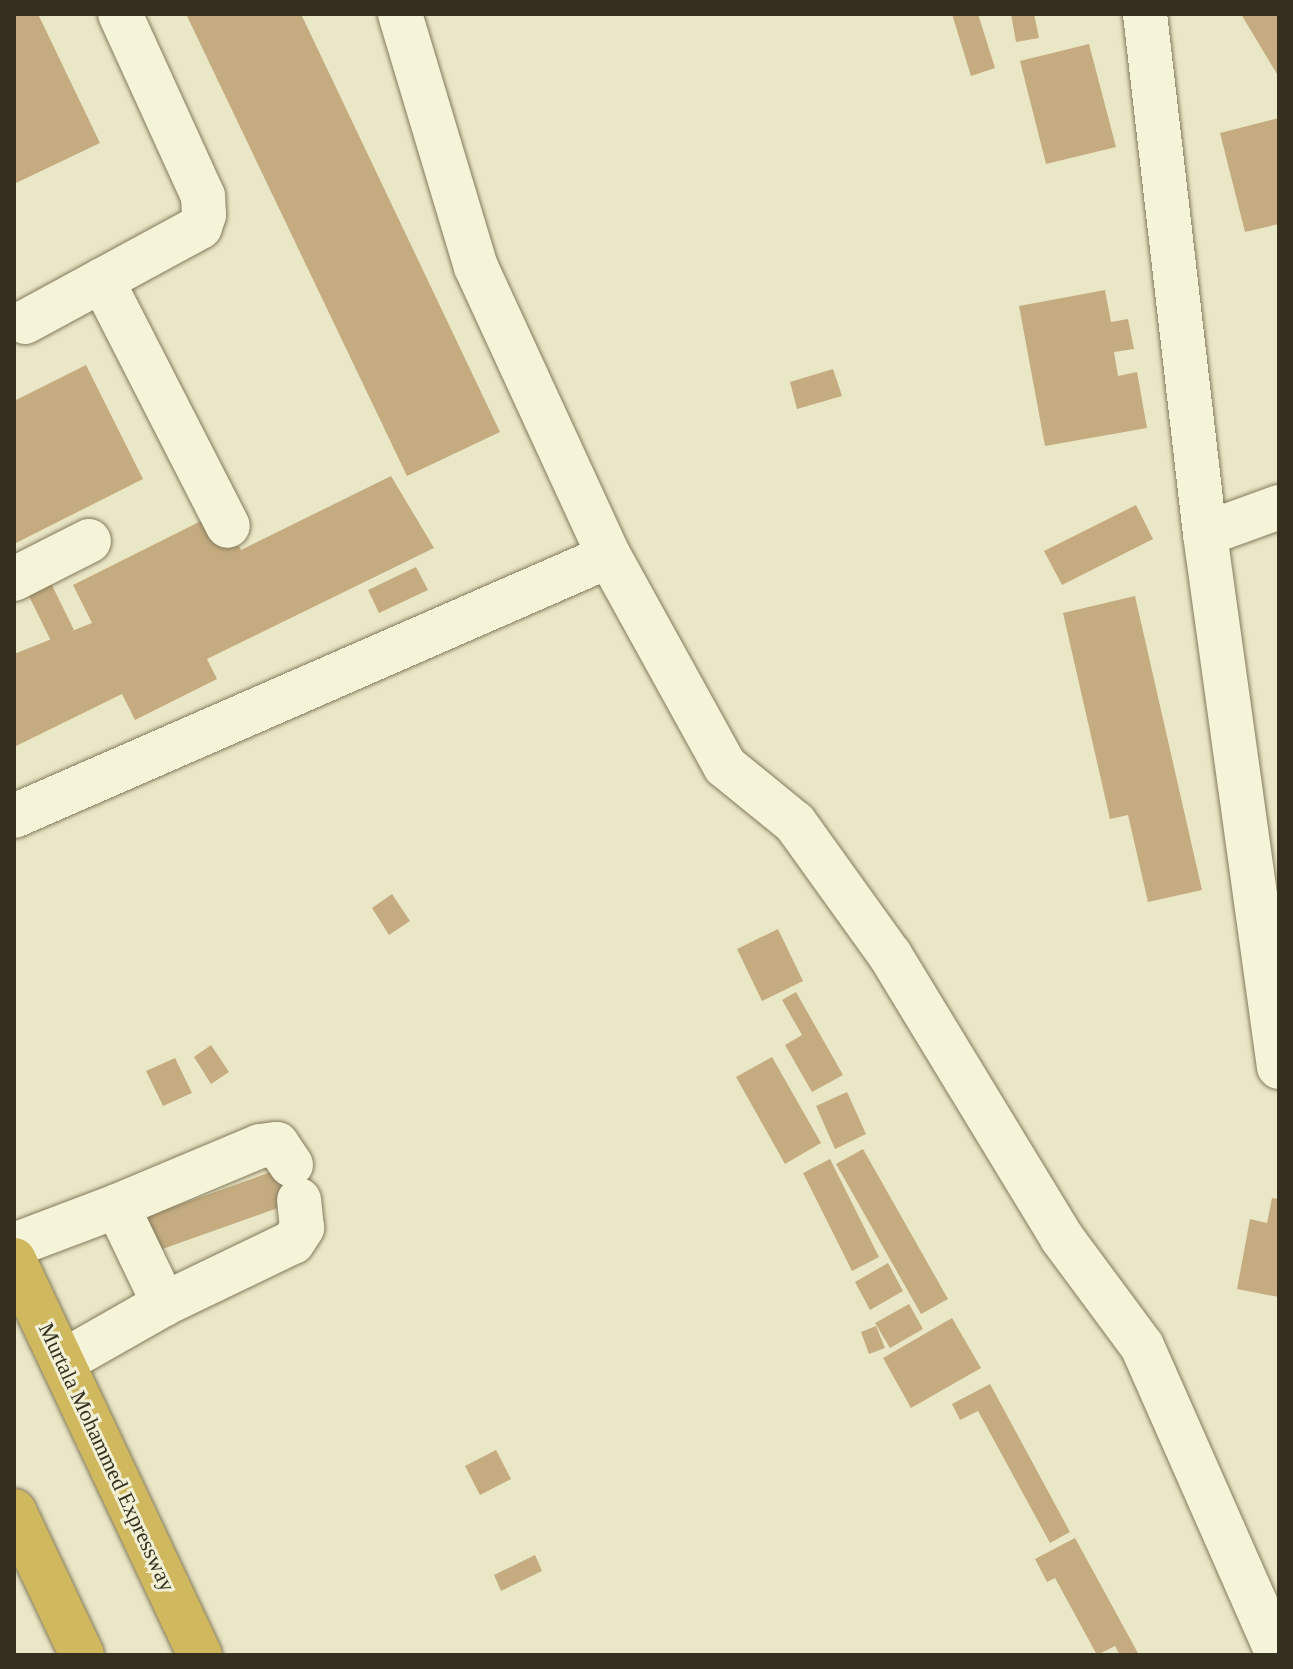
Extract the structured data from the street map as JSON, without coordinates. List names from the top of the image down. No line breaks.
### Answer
{"streets":{"highway":["Murtala Mohammed Expressway"]}}
